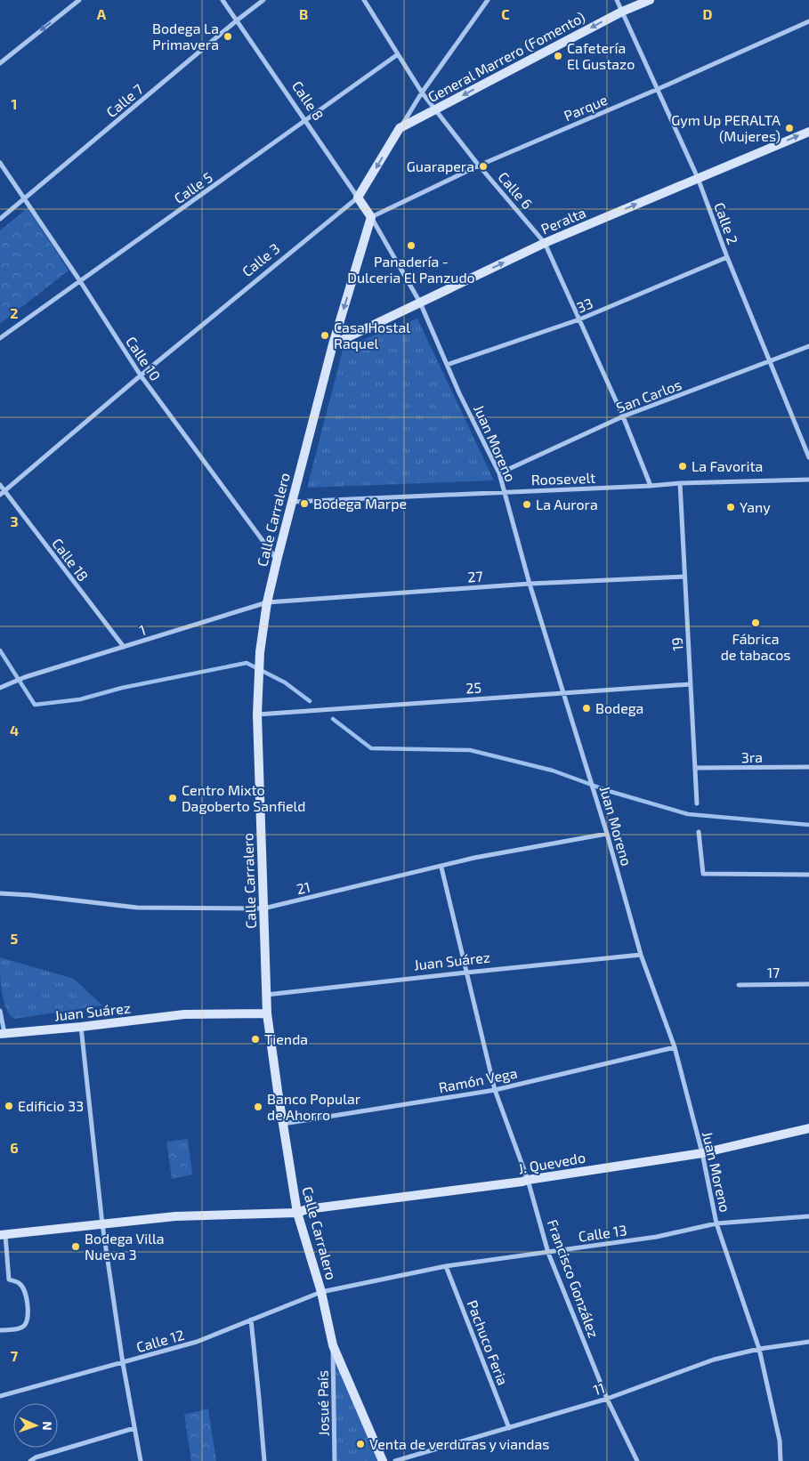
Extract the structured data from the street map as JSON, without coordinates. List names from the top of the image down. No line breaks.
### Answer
{"streets":{"street":["General Marrero (Fomento)","Calle 7","Calle 8","Parque","Calle 5","Calle 6","Peralta","Calle 2","Calle 3","33","Calle 10","San Carlos","Juan Moreno","Roosevelt","Calle Carralero","Calle 18","27","1","19","25","3ra","21","Juan Suárez","17","Ramón Vega","J. Quevedo","Calle 13","Francisco González","Calle 12","Pachuco Feria","11","Josué País"]},"crossings":[["General Marrero (Fomento)","Calle 6"],["General Marrero (Fomento)","Calle 2"],["General Marrero (Fomento)","Calle 3"],["Calle 7","Calle 8"],["Calle 7","Calle 10"],["Calle 8","Parque"],["Calle 8","Calle 5"],["Calle 8","Calle 3"],["Calle 8","Juan Moreno"],["Calle 8","Calle Carralero"],["Parque","Calle 6"],["Parque","Calle 2"],["Parque","Juan Moreno"],["Parque","Calle Carralero"],["Calle 5","Calle 6"],["Calle 5","Calle 10"],["Calle 6","Peralta"],["Calle 6","Calle 3"],["Calle 6","33"],["Calle 6","San Carlos"],["Calle 6","Roosevelt"],["Peralta","Calle 2"],["Peralta","Juan Moreno"],["Peralta","Calle Carralero"],["Calle 2","33"],["Calle 2","San Carlos"],["Calle 3","Calle 10"],["Calle 3","Calle 18"],["33","Juan Moreno"],["Calle 10","Calle Carralero"],["San Carlos","Juan Moreno"],["Juan Moreno","Roosevelt"],["Juan Moreno","Calle Carralero"],["Juan Moreno","27"],["Juan Moreno","25"],["Juan Moreno","21"],["Juan Moreno","Juan Suárez"],["Juan Moreno","Ramón Vega"],["Juan Moreno","J. Quevedo"],["Juan Moreno","Calle 13"],["Juan Moreno","11"],["Roosevelt","Calle Carralero"],["Roosevelt","19"],["Calle Carralero","27"],["Calle Carralero","1"],["Calle Carralero","25"],["Calle Carralero","21"],["Calle Carralero","Juan Suárez"],["Calle Carralero","Ramón Vega"],["Calle Carralero","J. Quevedo"],["Calle Carralero","Calle 13"],["Calle Carralero","Calle 12"],["Calle Carralero","Josué País"],["Calle 18","1"],["27","1"],["27","19"],["19","25"],["19","3ra"],["21","Francisco González"],["Juan Suárez","Francisco González"],["Ramón Vega","Francisco González"],["J. Quevedo","Francisco González"],["Calle 13","Francisco González"],["Calle 13","Calle 12"],["Calle 13","Pachuco Feria"],["Francisco González","11"],["Pachuco Feria","11"]],"one_way":["General Marrero (Fomento)","Peralta"],"places":["Bodega La Primavera","Cafetería El Gustazo","Gym Up PERALTA (Mujeres)","Guarapera","Panadería - Dulceria El Panzudo","Casa Hostal Raquel","La Favorita","Bodega Marpe","La Aurora","Yany","Fábrica de tabacos","Bodega","Centro Mixto Dagoberto Sanfield","Tienda","Edificio 33","Banco Popular de Ahorro","Bodega Villa Nueva 3","Venta de verduras y viandas"],"north":"right","grid":{"columns":["A","B","C","D"],"rows":["1","2","3","4","5","6","7"]}}
